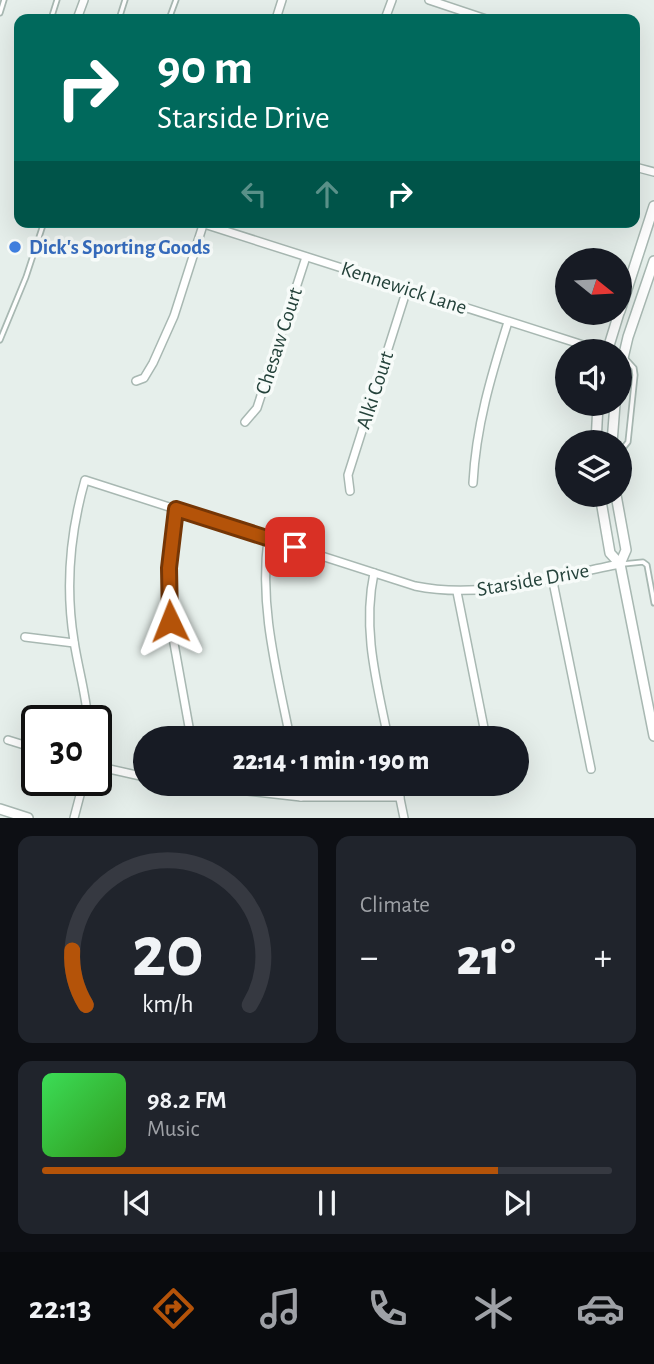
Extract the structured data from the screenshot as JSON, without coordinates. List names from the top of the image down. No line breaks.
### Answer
{"streets":{"street":["Kennewick Lane","Chesaw Court","Alki Court","Starside Drive"]},"crossings":[["Kennewick Lane","Chesaw Court"],["Kennewick Lane","Alki Court"]],"places":["Dick's Sporting Goods"],"north":"right","page":{"turn":["90 m","Starside Drive"],"limit":"30","trip":"22:14 · 1 min · 190 m","tile":"Climate","heat":["−","21°","+"],"song":["98.2 FM","Music"],"tabs":"22:13","gauge":["20","km/h"]}}
